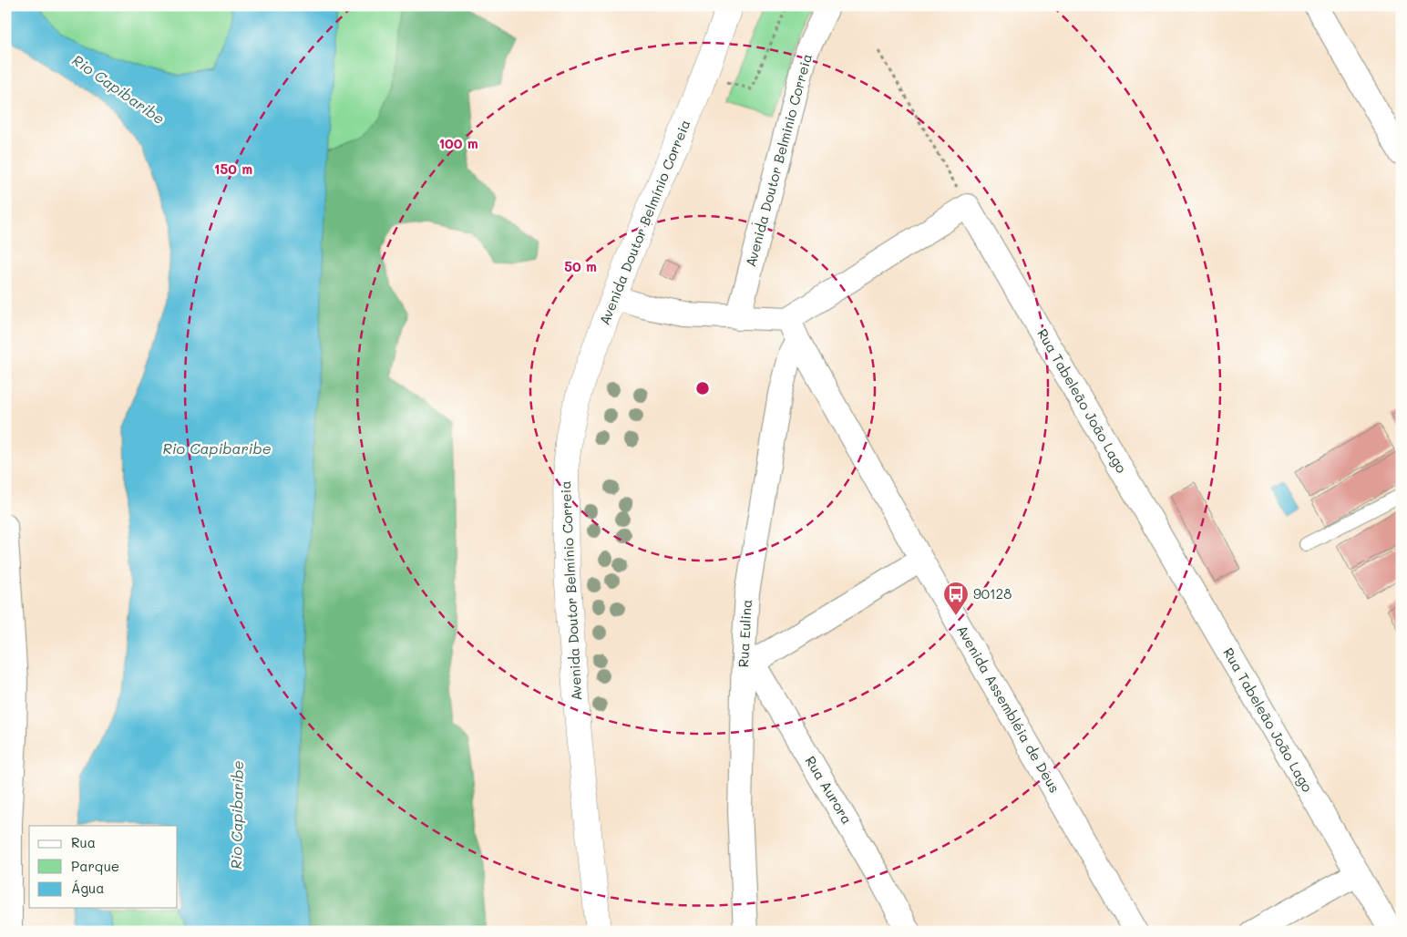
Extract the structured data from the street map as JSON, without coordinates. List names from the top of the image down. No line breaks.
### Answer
{"streets":{"main road":["Avenida Doutor Belmínio Correia"],"street":["Avenida Doutor Belminio Correia","Rua Tabeleão João Lago","Rua Eulina","Avenida Assembléia de Deus","Rua Aurora"]},"crossings":[["Rua Eulina","Avenida Assembléia de Deus"],["Rua Eulina","Rua Aurora"]],"water":["Rio Capibaribe"],"places":{"bus stop":["90128"]},"legend":["Rua","Parque","Água"],"rings":["100 m","150 m","50 m"]}
